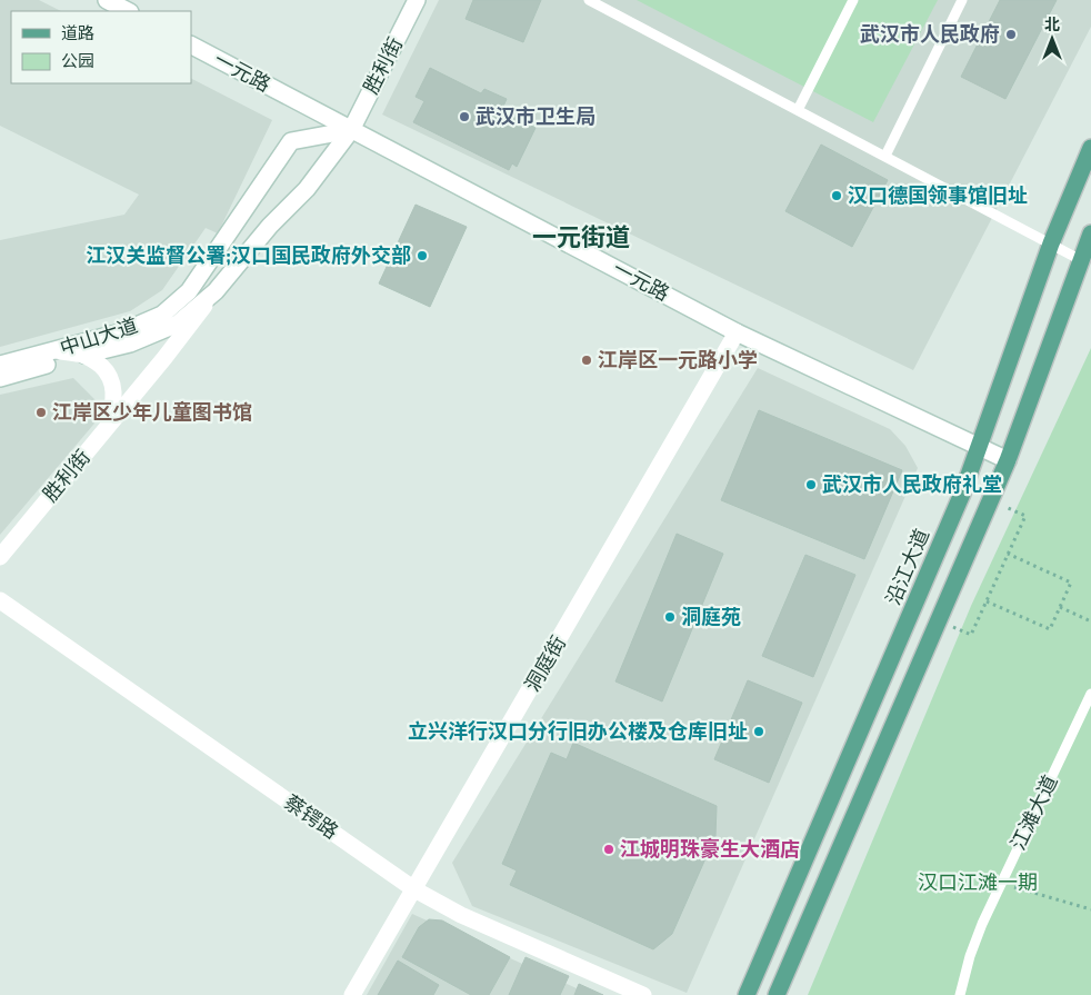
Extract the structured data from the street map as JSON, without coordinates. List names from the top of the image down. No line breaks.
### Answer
{"streets":{"main road":["胜利街","一元路","中山大道","沿江大道","洞庭街","蔡锷路"],"lane":["江滩大道"]},"crossings":[["胜利街","一元路"],["胜利街","中山大道"],["一元路","中山大道"],["一元路","沿江大道"],["一元路","洞庭街"],["洞庭街","蔡锷路"]],"districts":["一元街道"],"parks":["汉口江滩一期"],"places":["武汉市人民政府","武汉市卫生局","汉口德国领事馆旧址","江汉关监督公署;汉口国民政府外交部","江岸区一元路小学","江岸区少年儿童图书馆","武汉市人民政府礼堂","洞庭苑","立兴洋行汉口分行旧办公楼及仓库旧址","江城明珠豪生大酒店"],"legend":["道路","公园"],"north":"top"}
